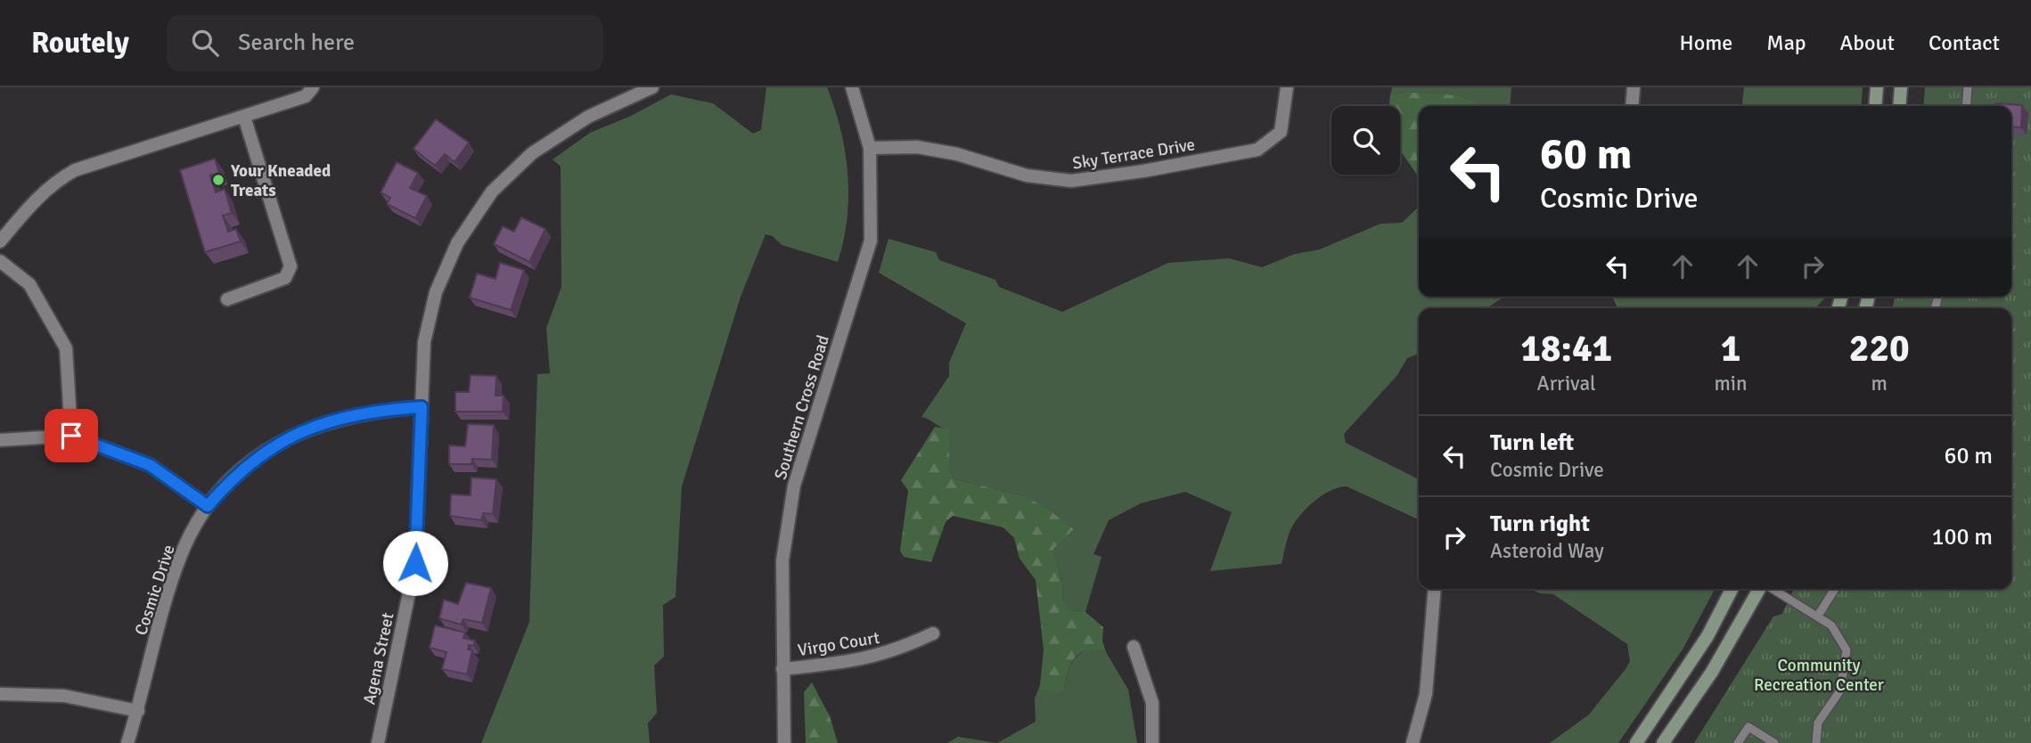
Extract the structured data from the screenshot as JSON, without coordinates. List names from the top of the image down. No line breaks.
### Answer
{"streets":{"street":["Sky Terrace Drive","Southern Cross Road","Cosmic Drive","Virgo Court","Agena Street"]},"crossings":[["Sky Terrace Drive","Southern Cross Road"],["Southern Cross Road","Virgo Court"],["Cosmic Drive","Agena Street"]],"parks":["Community Recreation Center"],"places":["Your Kneaded Treats"],"page":{"header":"Routely","search":"Search here","nav":["Home","Map","About","Contact"],"turn":["60 m","Cosmic Drive"],"eta":["18:41","Arrival","1","min","220","m"],"list":[{"name":"Turn left","note":"Cosmic Drive","value":"60 m"},{"name":"Turn right","note":"Asteroid Way","value":"100 m"}]}}
